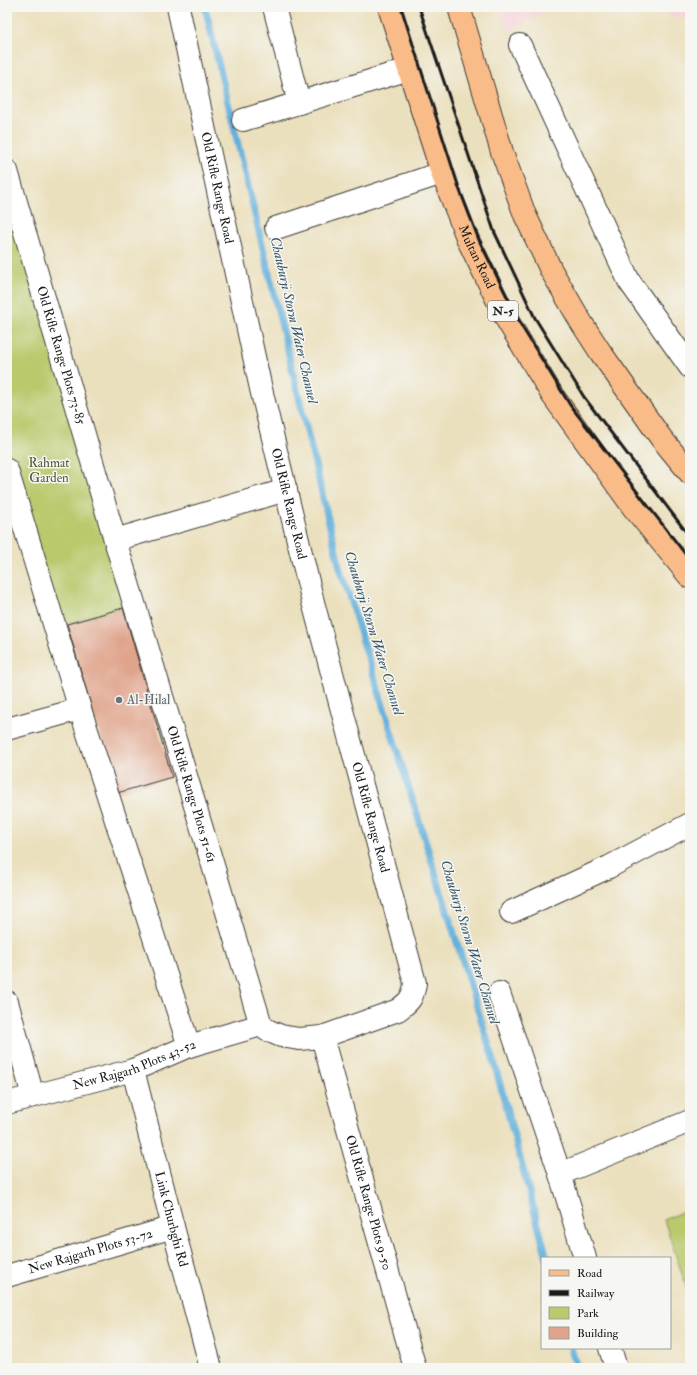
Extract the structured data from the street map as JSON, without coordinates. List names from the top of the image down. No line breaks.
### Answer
{"streets":{"main road":["Multan Road","N-5"],"street":["Old Rifle Range Road","Old Rifle Range Plots 73-85","Old Rifle Range Plots 51-61","New Rajgarh Plots 43-52","Old Rifle Range Plots 9-50","Link Churbghi Rd","New Rajgarh Plots 53-72"]},"crossings":[["Old Rifle Range Road","Old Rifle Range Plots 9-50"],["Old Rifle Range Plots 73-85","Old Rifle Range Plots 51-61"],["Old Rifle Range Plots 51-61","New Rajgarh Plots 43-52"],["New Rajgarh Plots 43-52","Link Churbghi Rd"],["Link Churbghi Rd","New Rajgarh Plots 53-72"]],"water":["Chauburji Storm Water Channel"],"parks":["Rahmat Garden"],"places":["Al-Hilal"],"legend":["Road","Railway","Park","Building"]}
